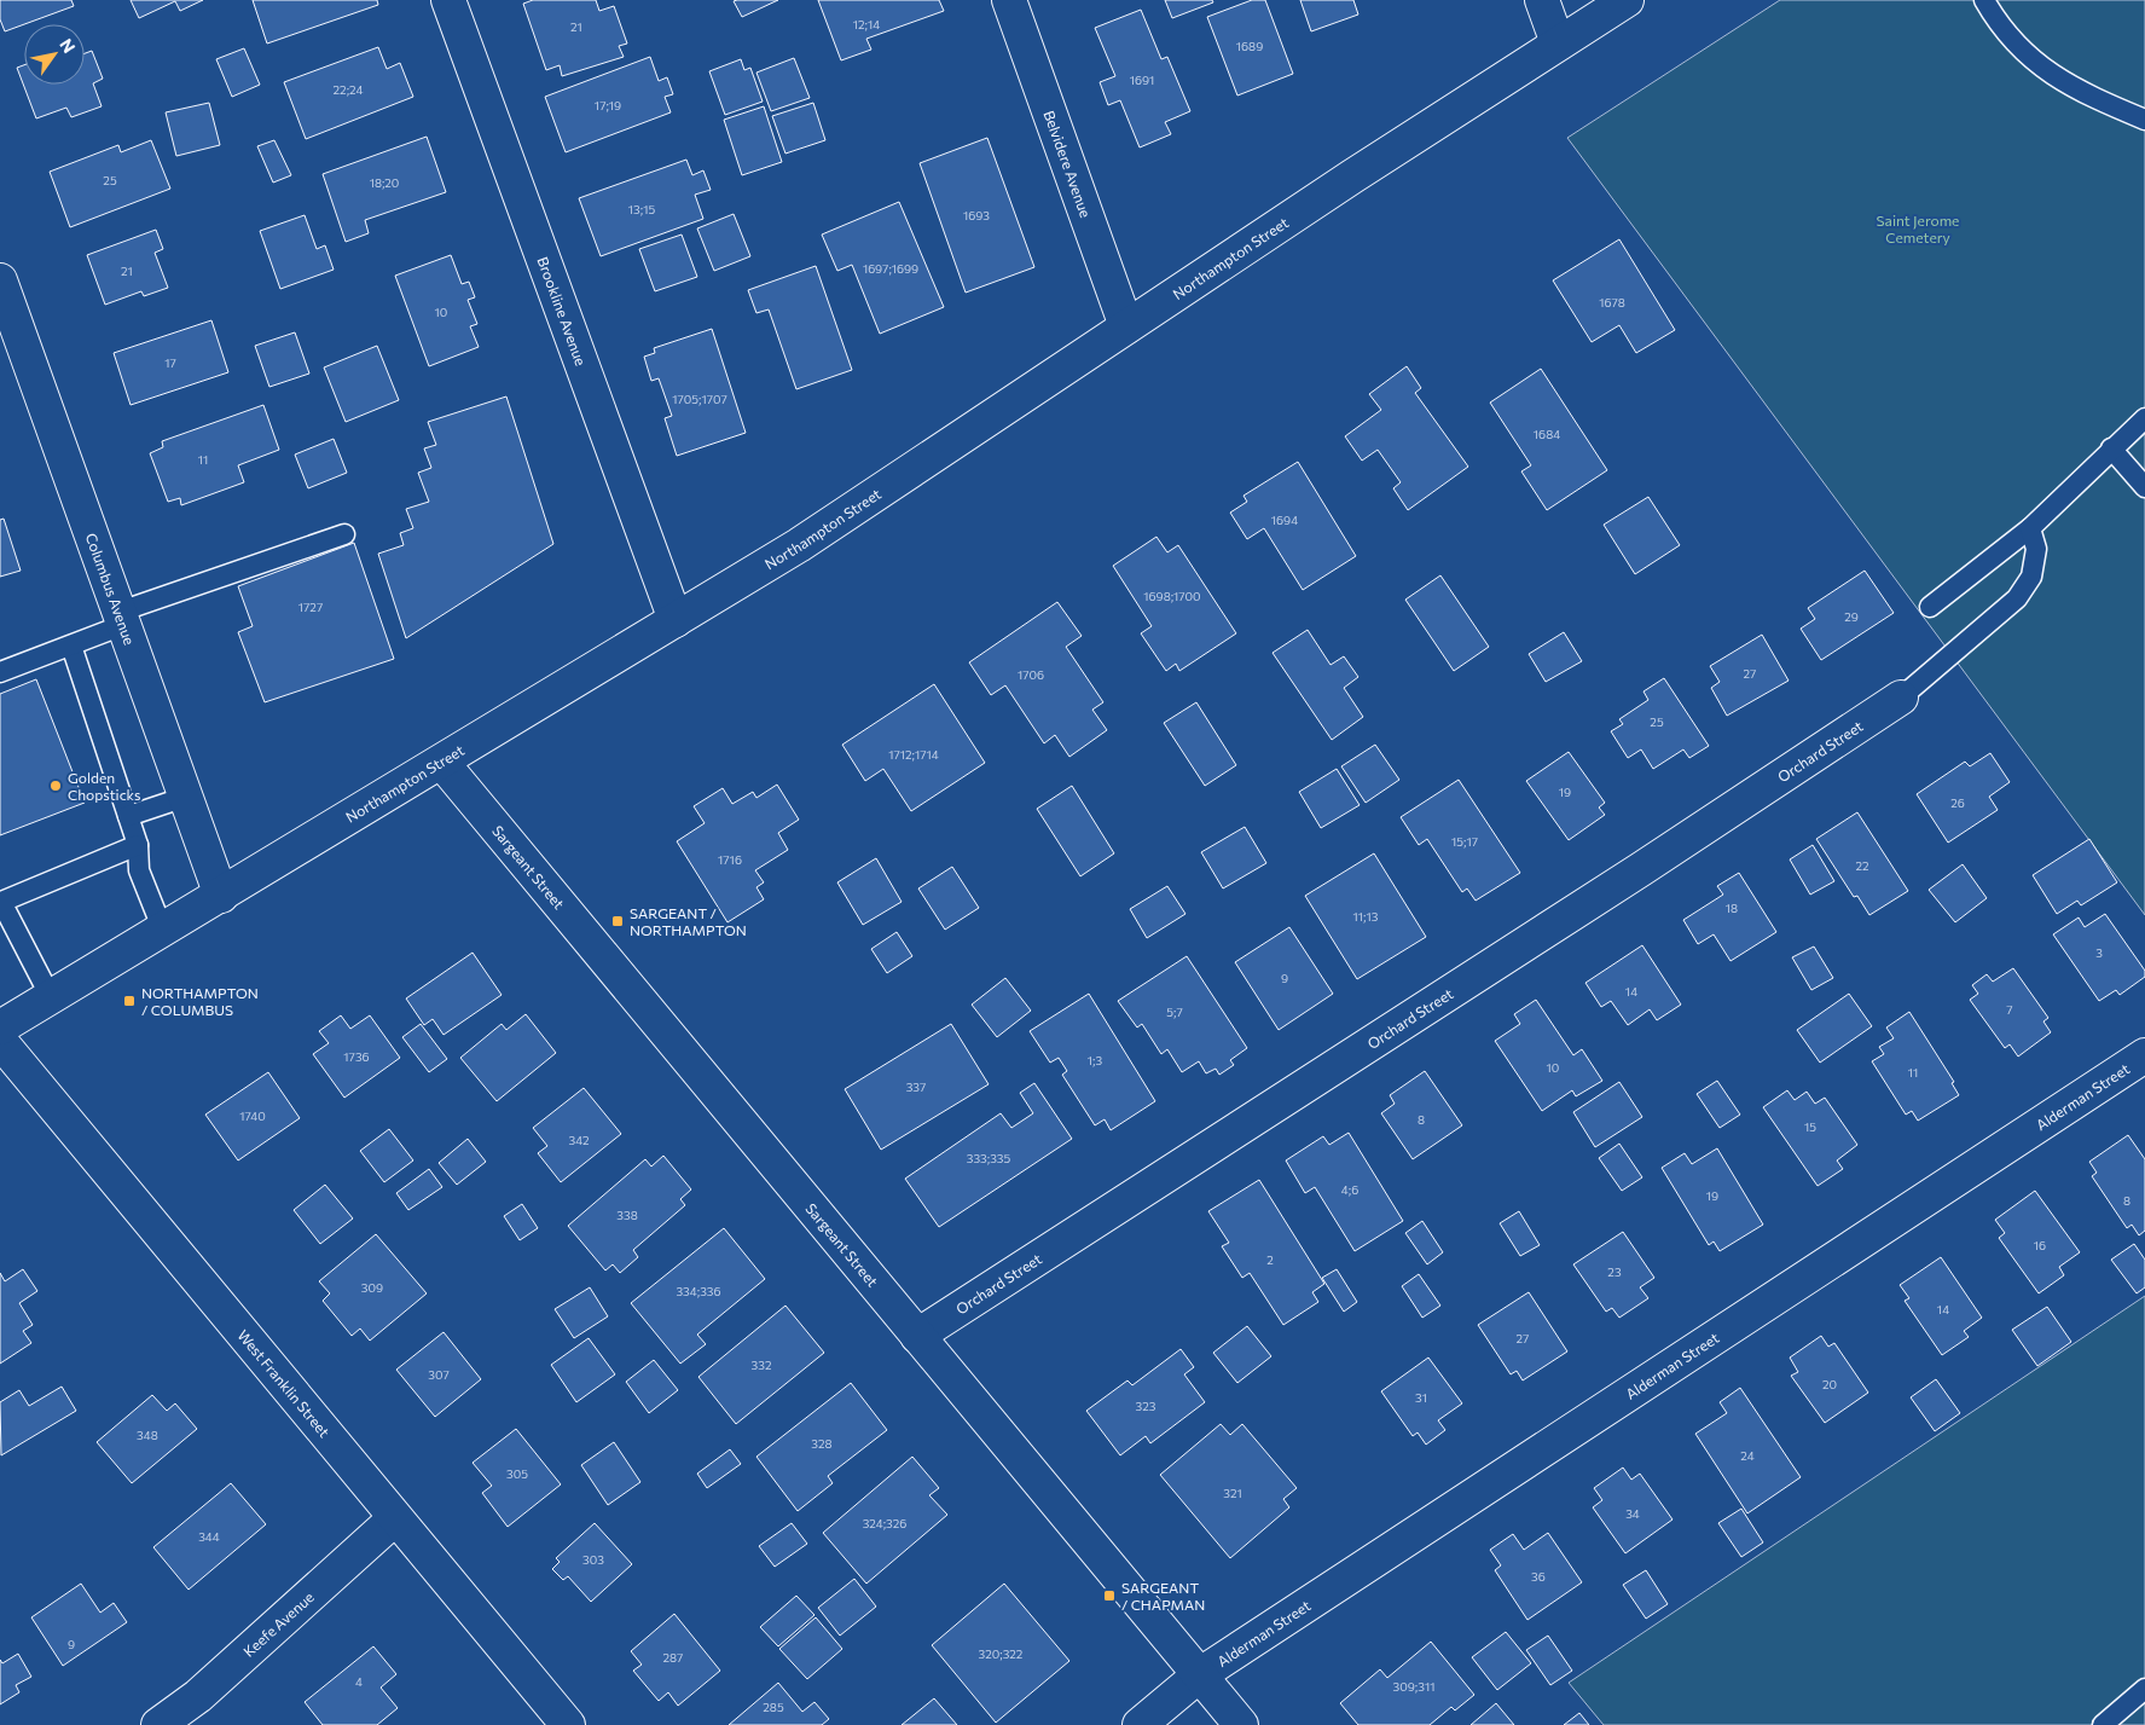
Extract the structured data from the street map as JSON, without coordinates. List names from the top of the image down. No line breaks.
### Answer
{"streets":{"street":["Belvidere Avenue","Northampton Street","Brookline Avenue","Columbus Avenue","Orchard Street","Sargeant Street","Alderman Street","West Franklin Street","Keefe Avenue"]},"crossings":[["Belvidere Avenue","Northampton Street"],["Northampton Street","Brookline Avenue"],["Northampton Street","Columbus Avenue"],["Northampton Street","Sargeant Street"],["Orchard Street","Sargeant Street"],["Sargeant Street","Alderman Street"],["West Franklin Street","Keefe Avenue"]],"parks":["Saint Jerome Cemetery"],"places":{"other":["Golden Chopsticks"],"transit":["SARGEANT / NORTHAMPTON","NORTHAMPTON / COLUMBUS","SARGEANT / CHAPMAN"]},"house_numbers":["12;14","21","1689","1691","22;24","17;19","25","18;20","13;15","1693","1697;1699","21","1678","10","17","1705;1707","1684","11","1694","1698;1700","1727","29","27","1706","25","1712;1714","19","26","15;17","1716","22","18","11;13","3","9","14","7","5;7","1736","1;3","10","11","337","1740","8","15","342","333;335","4;6","19","8","338","16","2","23","309","334;336","14","27","332","307","20","31","323","348","328","24","305","321","34","324;326","344","303","36","9","320;322","287","4","309;311","285"],"north":"top right"}
